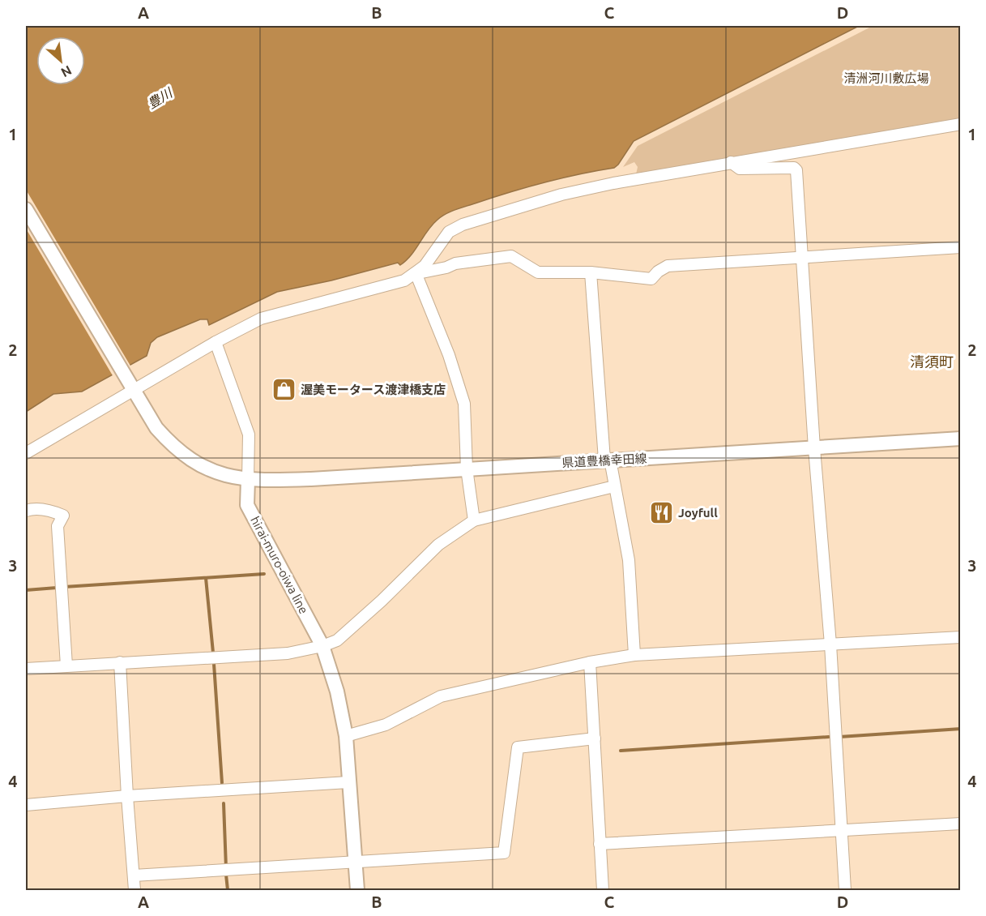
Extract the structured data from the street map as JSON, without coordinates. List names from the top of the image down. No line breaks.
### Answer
{"streets":{"main road":["県道豊橋幸田線","hirai-muro-oiwa line"]},"crossings":[["県道豊橋幸田線","hirai-muro-oiwa line"]],"districts":["清須町"],"water":["豊川"],"parks":["清洲河川敷広場"],"places":{"shop":["渥美モータース渡津橋支店"],"restaurant":["Joyfull"]},"north":"bottom right","grid":{"columns":["A","B","C","D"],"rows":["1","2","3","4"]}}
